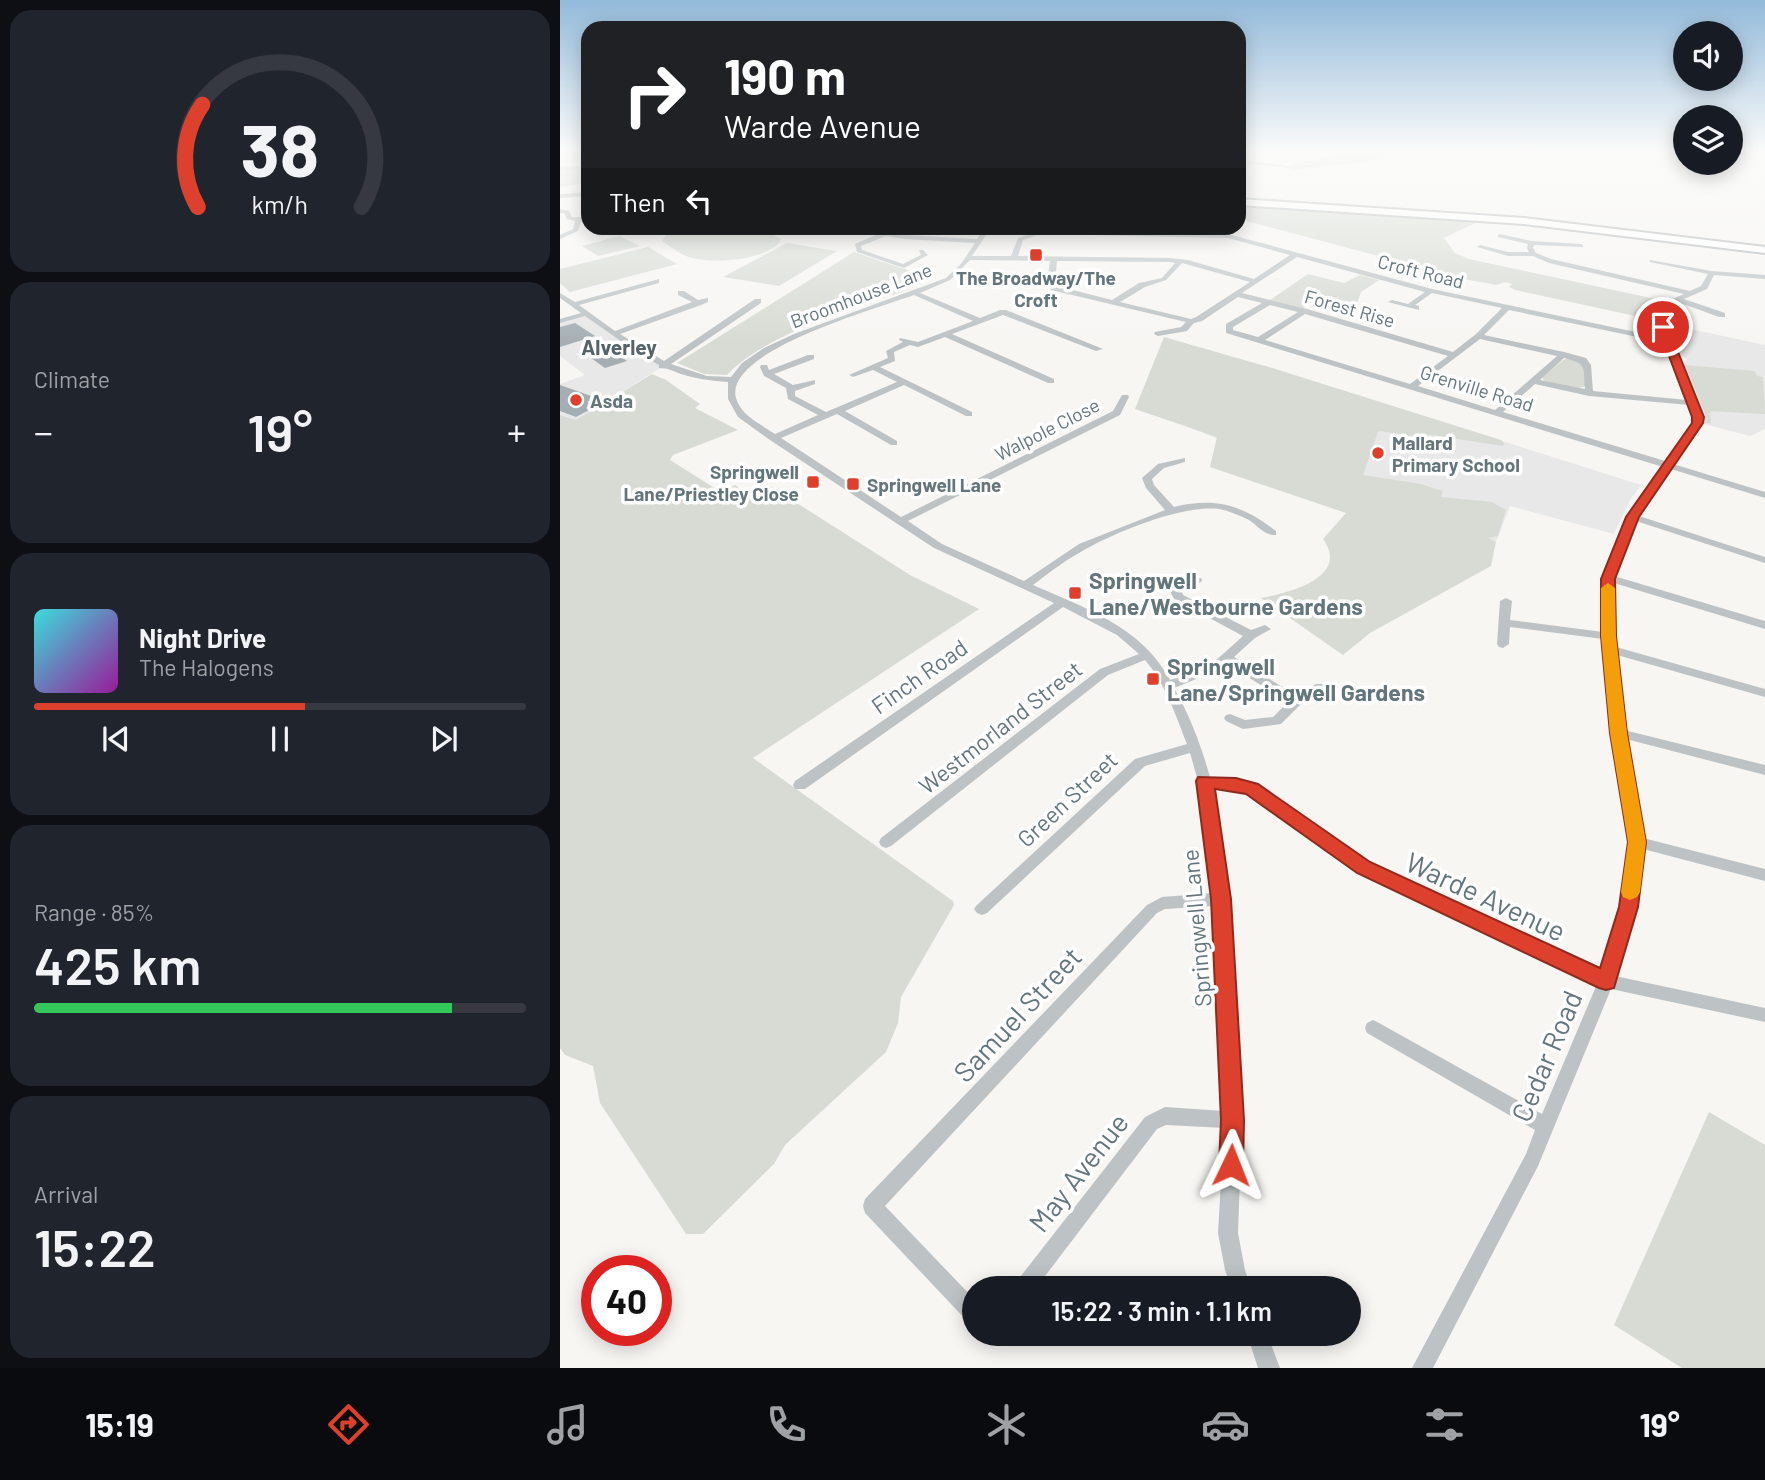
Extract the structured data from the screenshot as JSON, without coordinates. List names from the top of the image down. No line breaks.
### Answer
{"streets":{"street":["Croft Road","Broomhouse Lane","Forest Rise","Grenville Road","Walpole Close","Finch Road","Westmorland Street","Green Street","Warde Avenue","Springwell Lane","Samuel Street","Cedar Road","May Avenue"]},"crossings":[["Croft Road","Cedar Road"],["Broomhouse Lane","Springwell Lane"],["Forest Rise","Grenville Road"],["Grenville Road","Cedar Road"],["Walpole Close","Springwell Lane"],["Finch Road","Springwell Lane"],["Westmorland Street","Springwell Lane"],["Green Street","Springwell Lane"],["Warde Avenue","Springwell Lane"],["Warde Avenue","Cedar Road"],["Springwell Lane","Samuel Street"],["Springwell Lane","May Avenue"]],"districts":["Alverley"],"places":{"transit":["The Broadway/The Croft","Springwell Lane/Priestley Close","Springwell Lane","Springwell Lane/Westbourne Gardens","Springwell Lane/Springwell Gardens"],"other":["Asda","Mallard Primary School"]},"page":{"turn":["190 m","Warde Avenue"],"then":"Then","tile":["Climate",["Range · 85%","425 km"],["Arrival","15:22"]],"heat":["−","19°","+"],"song":["Night Drive","The Halogens"],"limit":"40","trip":"15:22 · 3 min · 1.1 km","tabs":["15:19","19°"],"gauge":["38","km/h"]}}
